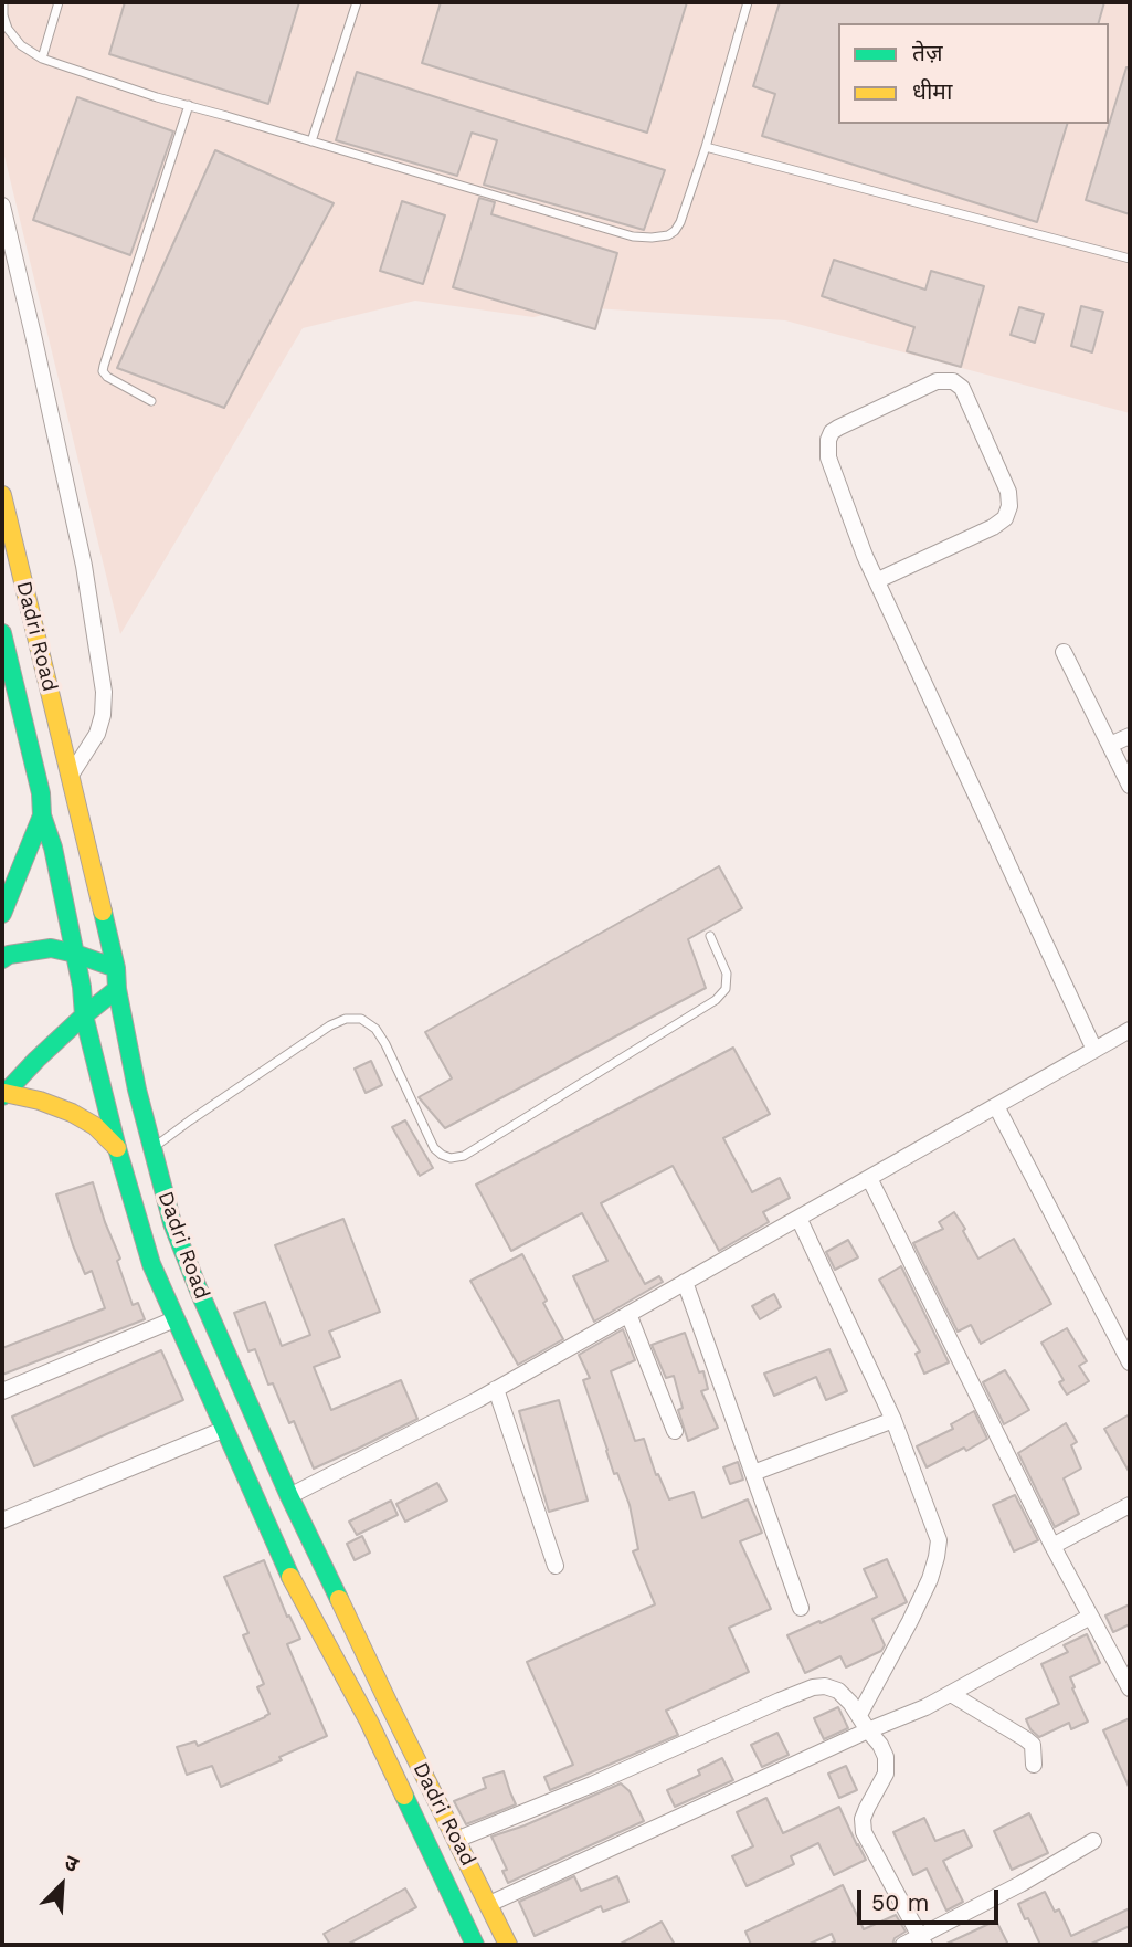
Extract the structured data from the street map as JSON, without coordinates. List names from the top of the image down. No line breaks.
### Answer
{"streets":{"main road":["Dadri Road"]},"legend":["तेज़","धीमा"],"scale_bar":"50 m","north":"top right"}
